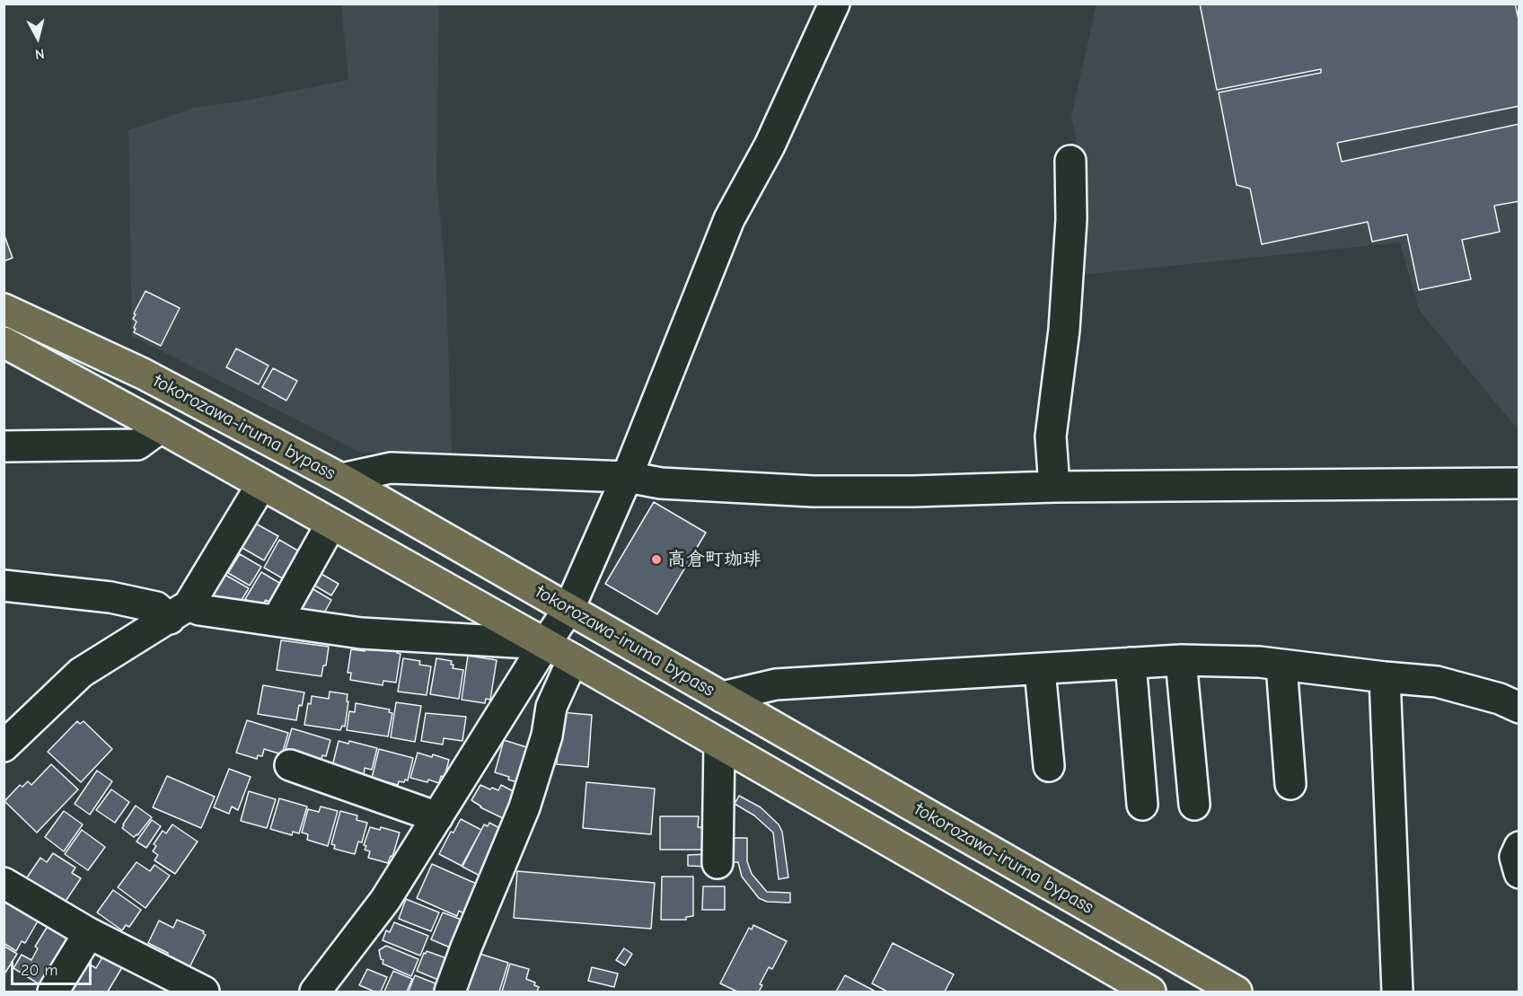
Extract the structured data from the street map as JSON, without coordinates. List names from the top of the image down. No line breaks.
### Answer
{"streets":{"highway":["tokorozawa-iruma bypass"]},"places":["高倉町珈琲"],"scale_bar":"20 m","north":"bottom"}
